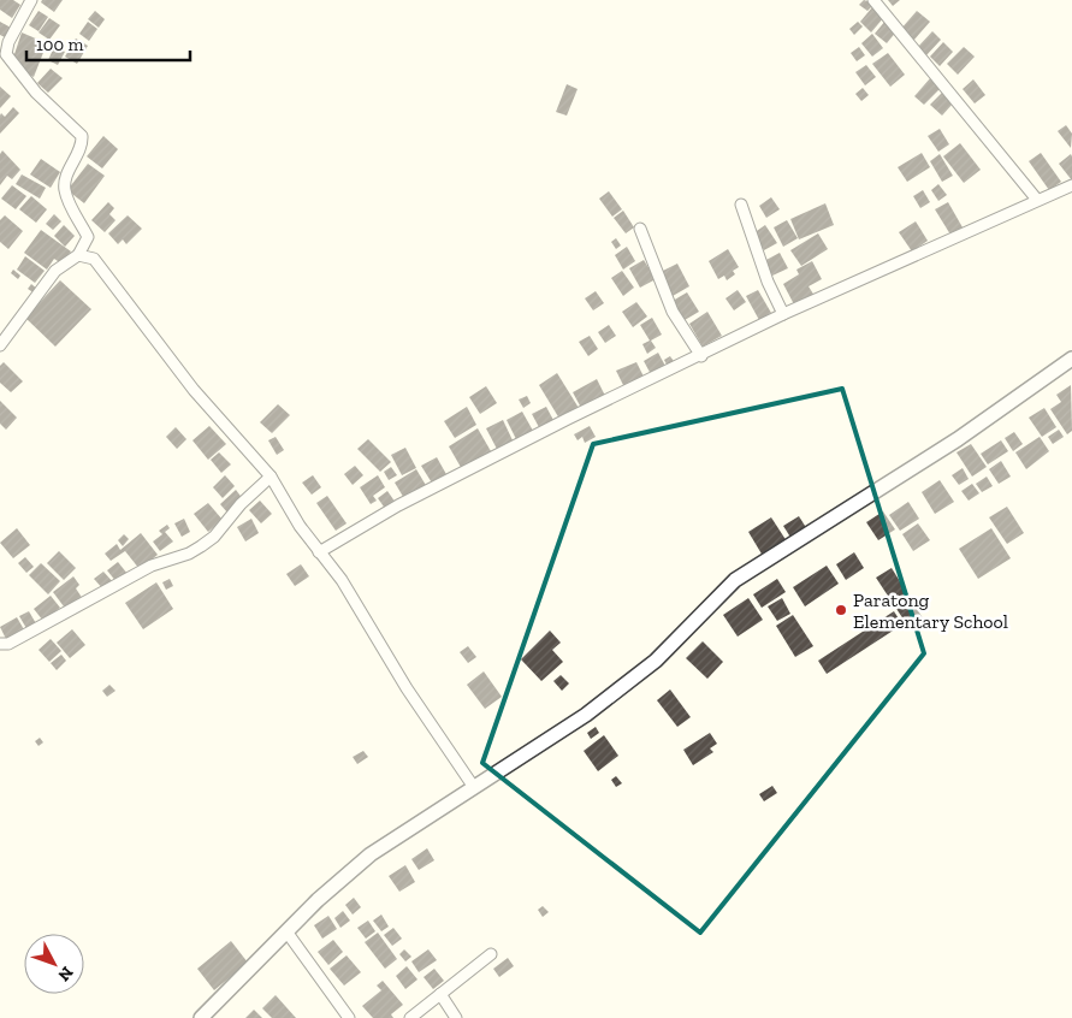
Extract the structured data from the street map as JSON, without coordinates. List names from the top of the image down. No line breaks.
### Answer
{"places":["Paratong Elementary School"],"scale_bar":"100 m","north":"bottom right"}
